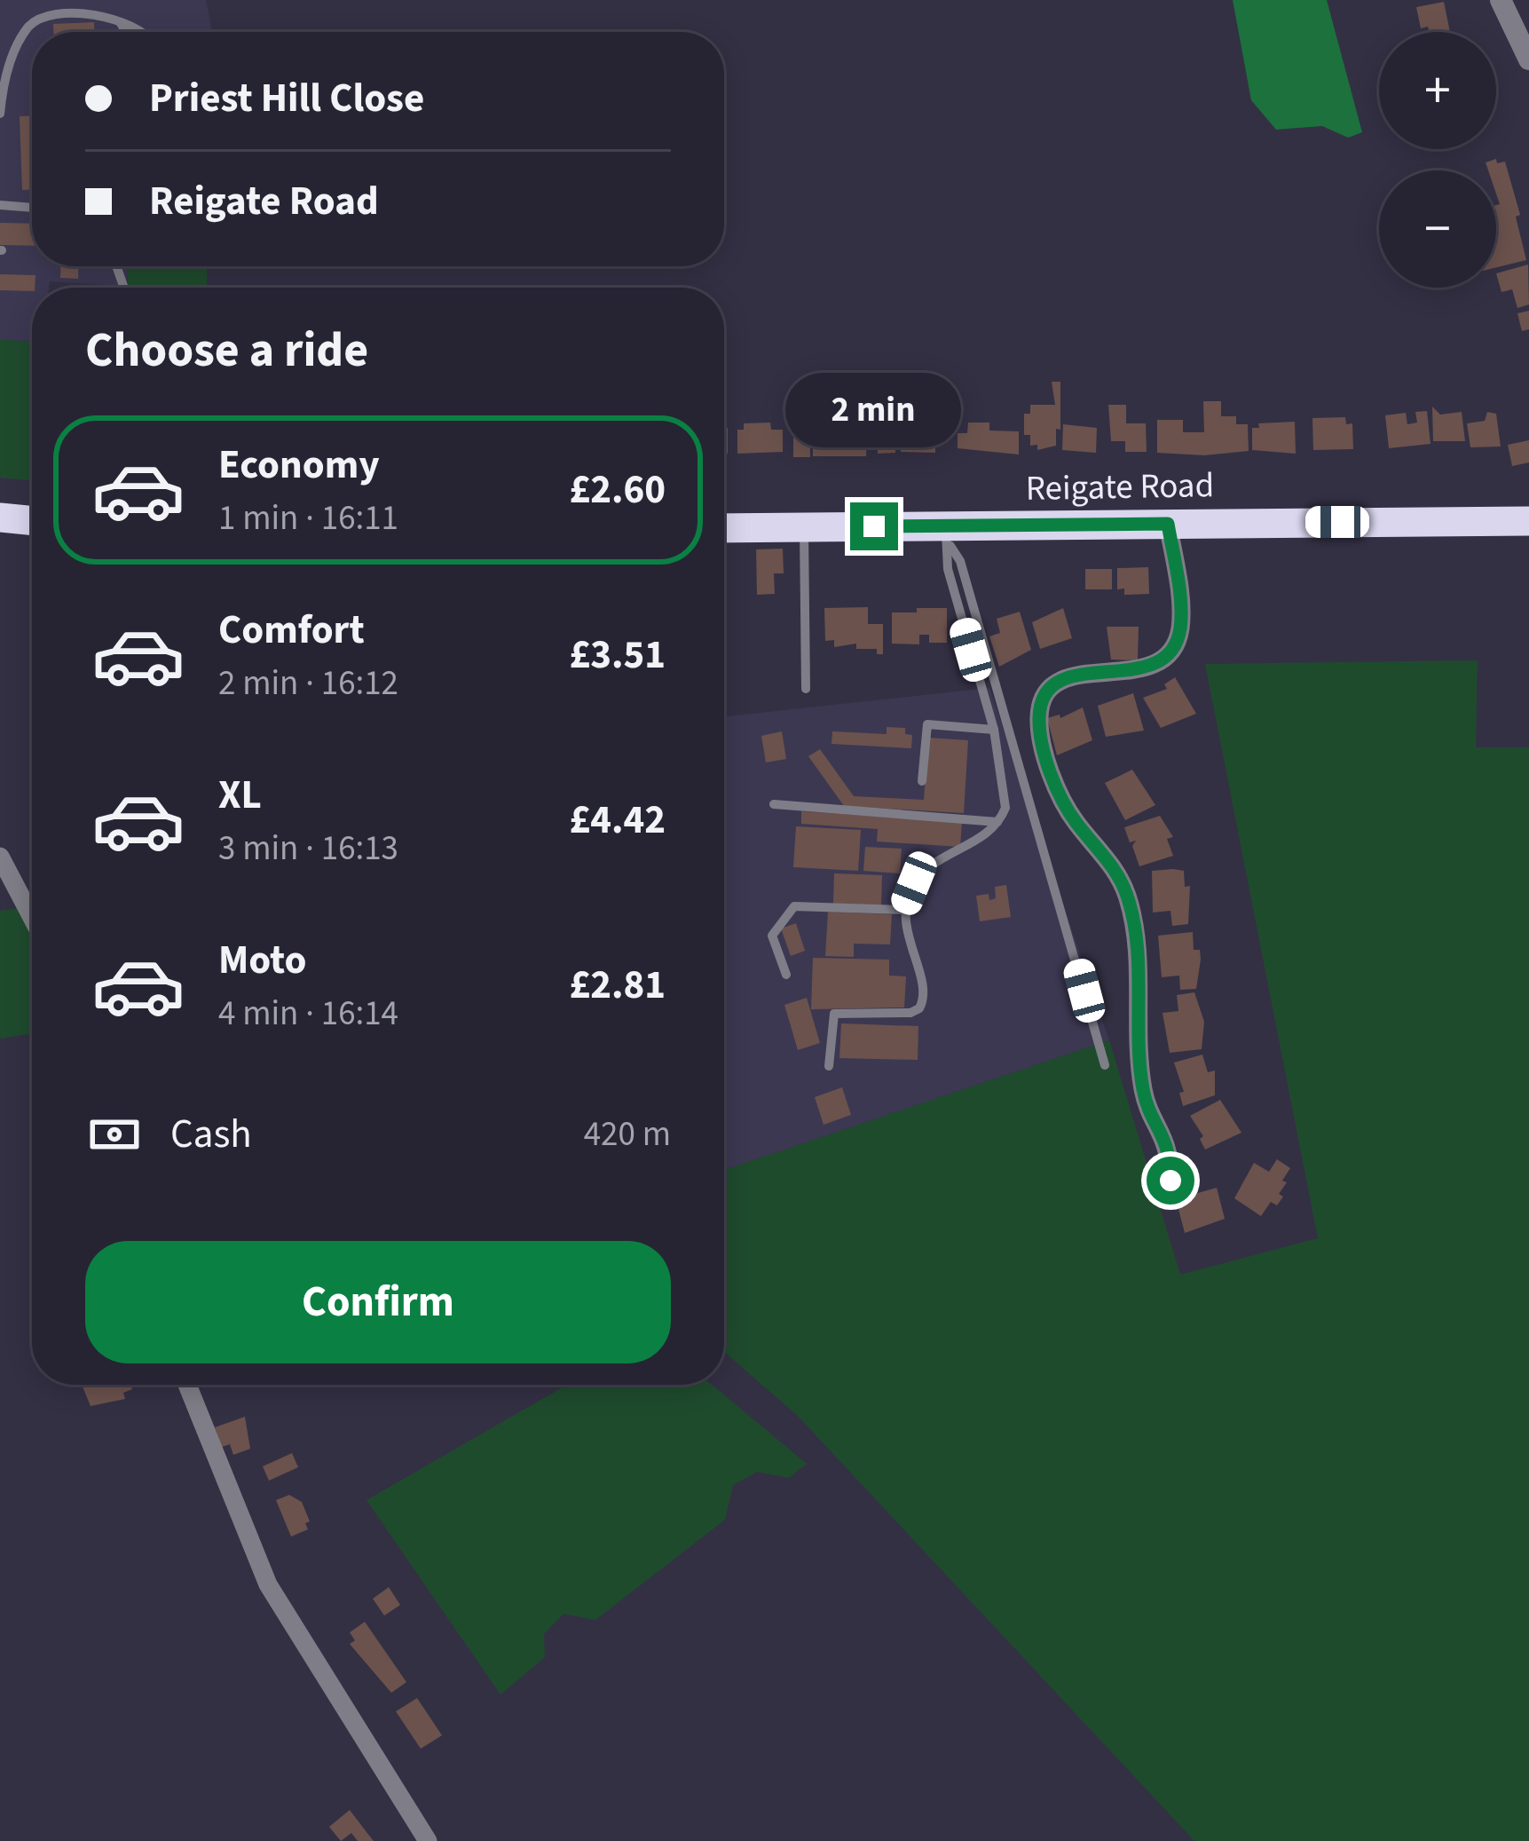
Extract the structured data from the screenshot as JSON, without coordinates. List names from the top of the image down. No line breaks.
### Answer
{"streets":{"highway":["Reigate Road"]},"page":{"map_buttons":["+","−"],"banner":["Priest Hill Close","Reigate Road"],"heading":"Choose a ride","bubble":"2 min","list":[{"name":"Economy","note":"1 min · 16:11","value":"£2.60"},{"name":"Comfort","note":"2 min · 16:12","value":"£3.51"},{"name":"XL","note":"3 min · 16:13","value":"£4.42"},{"name":"Moto","note":"4 min · 16:14","value":"£2.81"}],"pay":["Cash","420 m"],"buttons":"Confirm"}}
